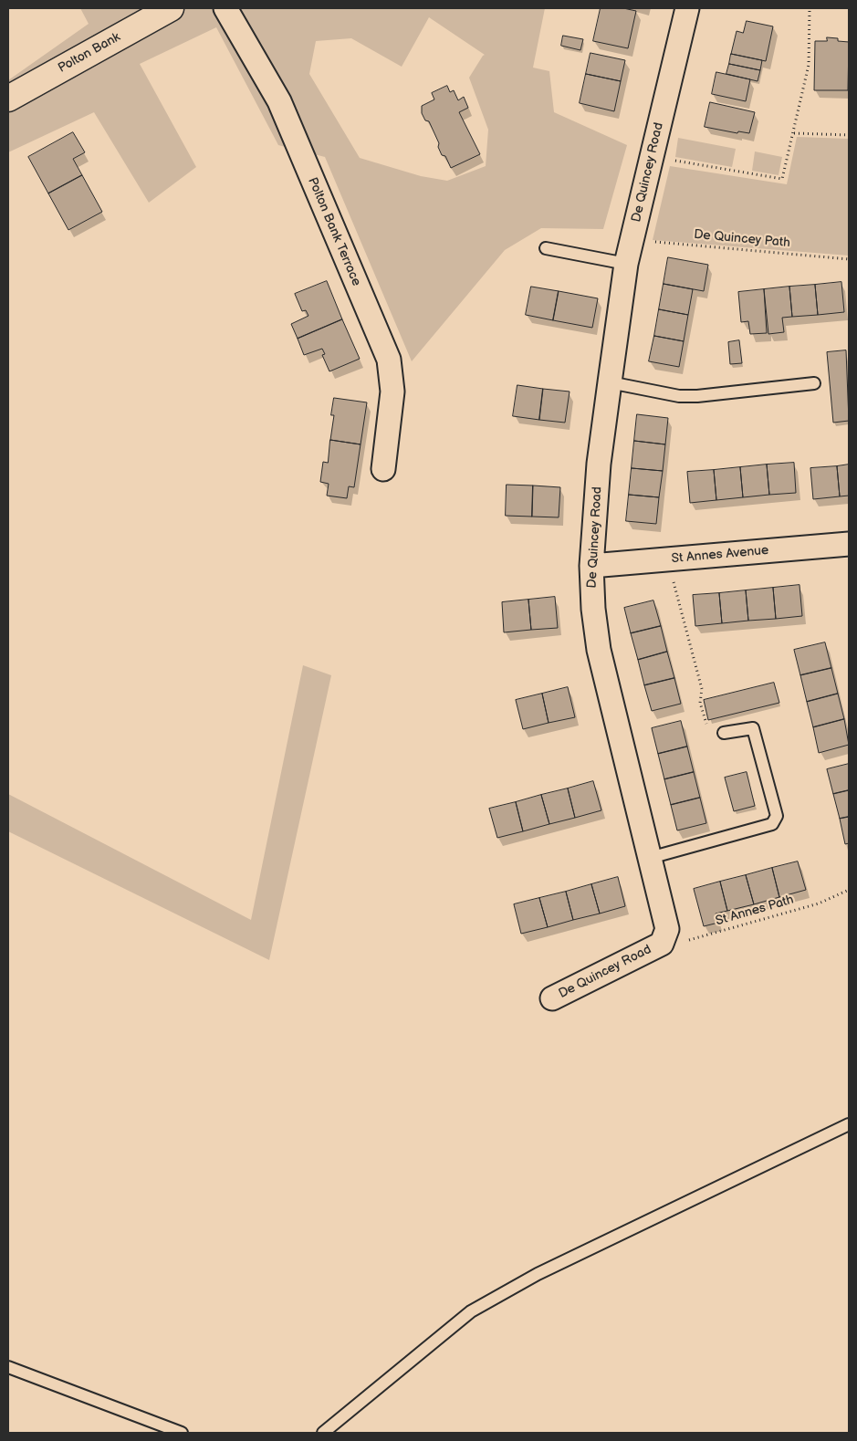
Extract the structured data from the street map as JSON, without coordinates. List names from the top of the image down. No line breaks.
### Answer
{"streets":{"street":["Polton Bank","De Quincey Road","Polton Bank Terrace","St Annes Avenue"],"path":["De Quincey Path","St Annes Path"]},"crossings":[["De Quincey Road","De Quincey Path"],["De Quincey Road","St Annes Avenue"],["De Quincey Road","St Annes Path"]]}
